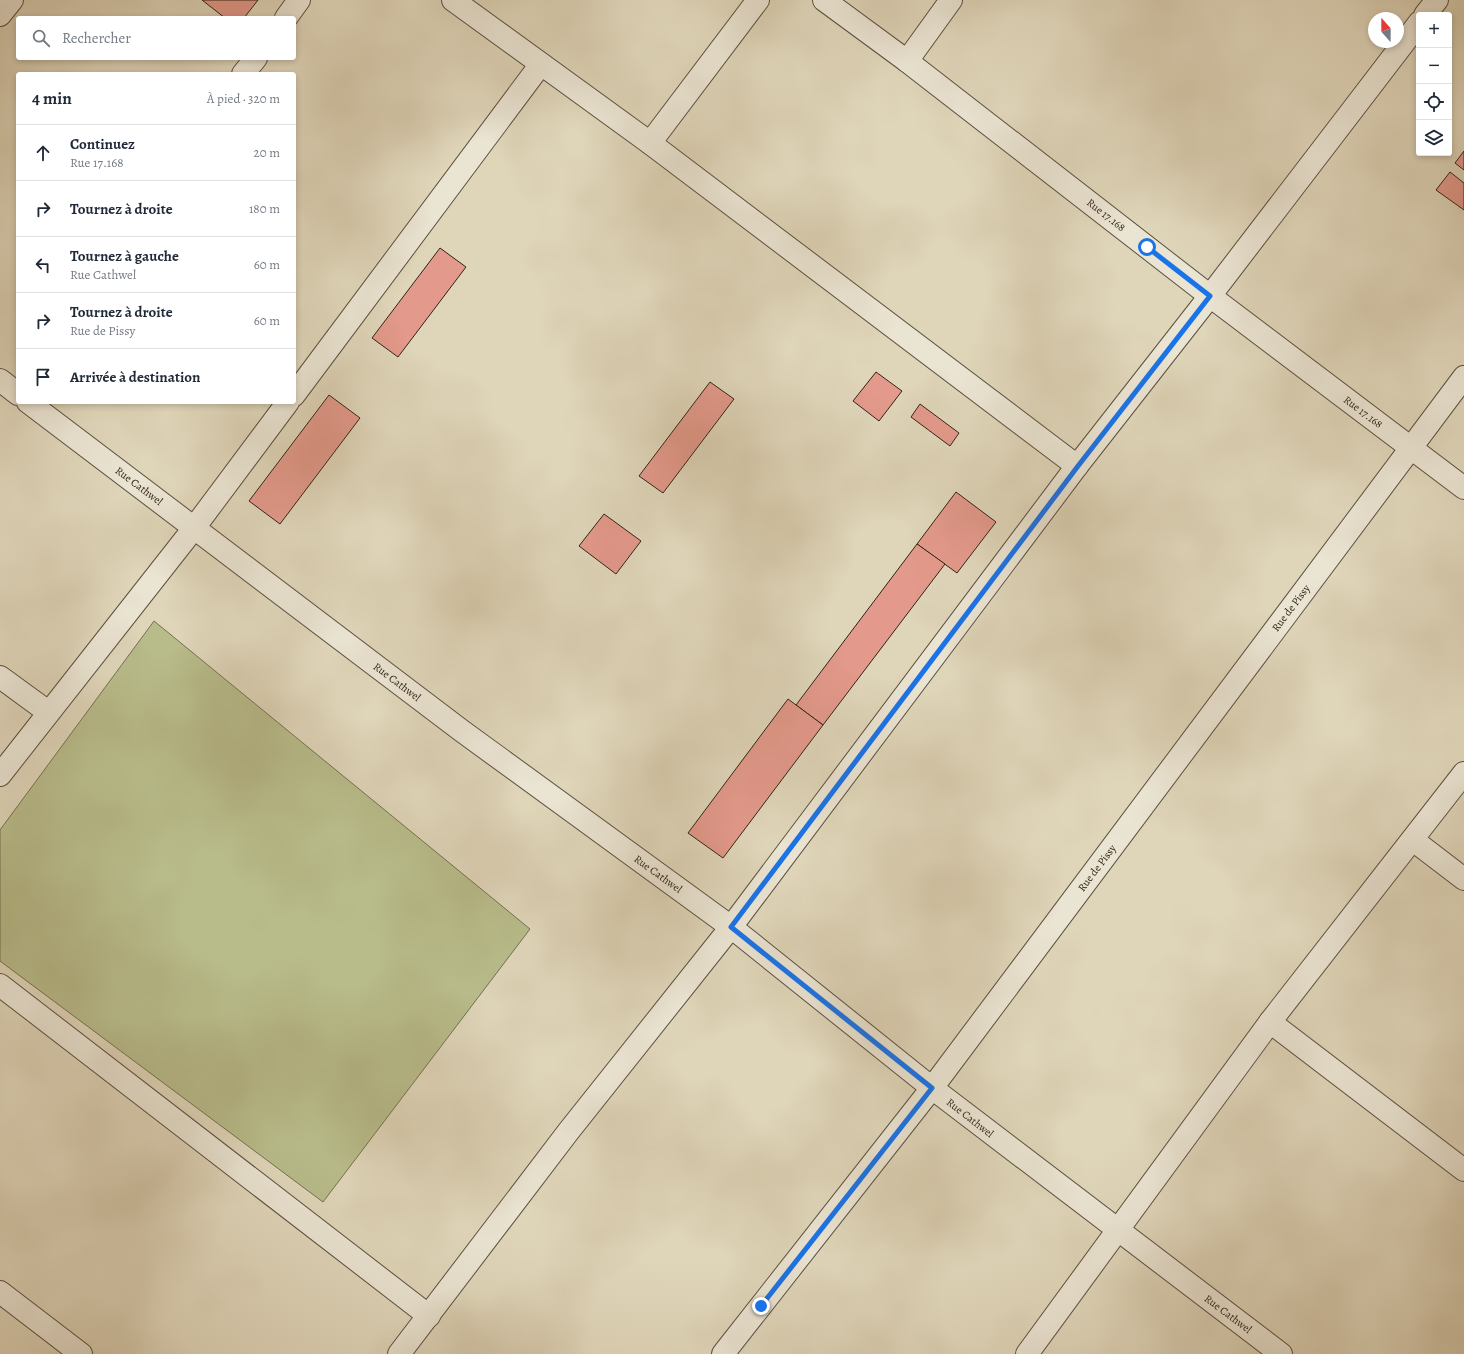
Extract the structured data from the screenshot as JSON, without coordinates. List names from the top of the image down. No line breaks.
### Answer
{"streets":{"street":["Rue 17.168","Rue Cathwel","Rue de Pissy"]},"crossings":[["Rue 17.168","Rue de Pissy"],["Rue Cathwel","Rue de Pissy"]],"north":"top","page":{"map_buttons":["+","−"],"search":"Rechercher","heading":["4 min","À pied · 320 m"],"list":[["Continuez","Rue 17.168","20 m"],["Tournez à droite","180 m"],["Tournez à gauche","Rue Cathwel","60 m"],["Tournez à droite","Rue de Pissy","60 m"],"Arrivée à destination"]}}
